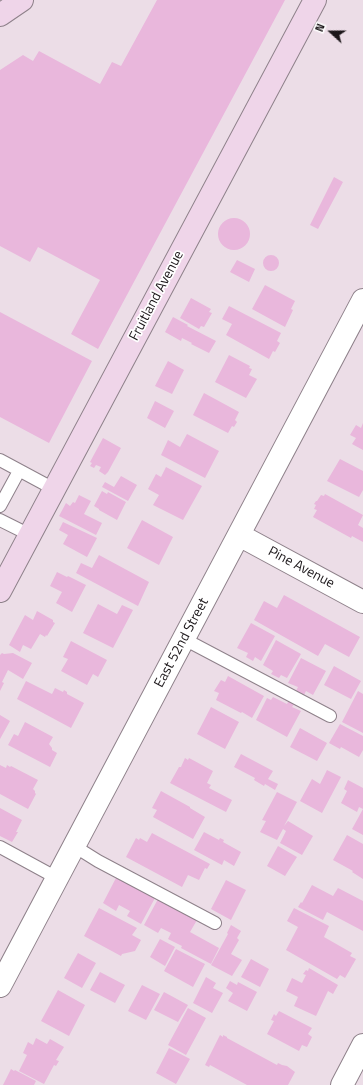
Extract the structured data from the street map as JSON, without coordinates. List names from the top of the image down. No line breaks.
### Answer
{"streets":{"street":["Fruitland Avenue","Pine Avenue","East 52nd Street"]},"crossings":[["Pine Avenue","East 52nd Street"]],"north":"left"}
